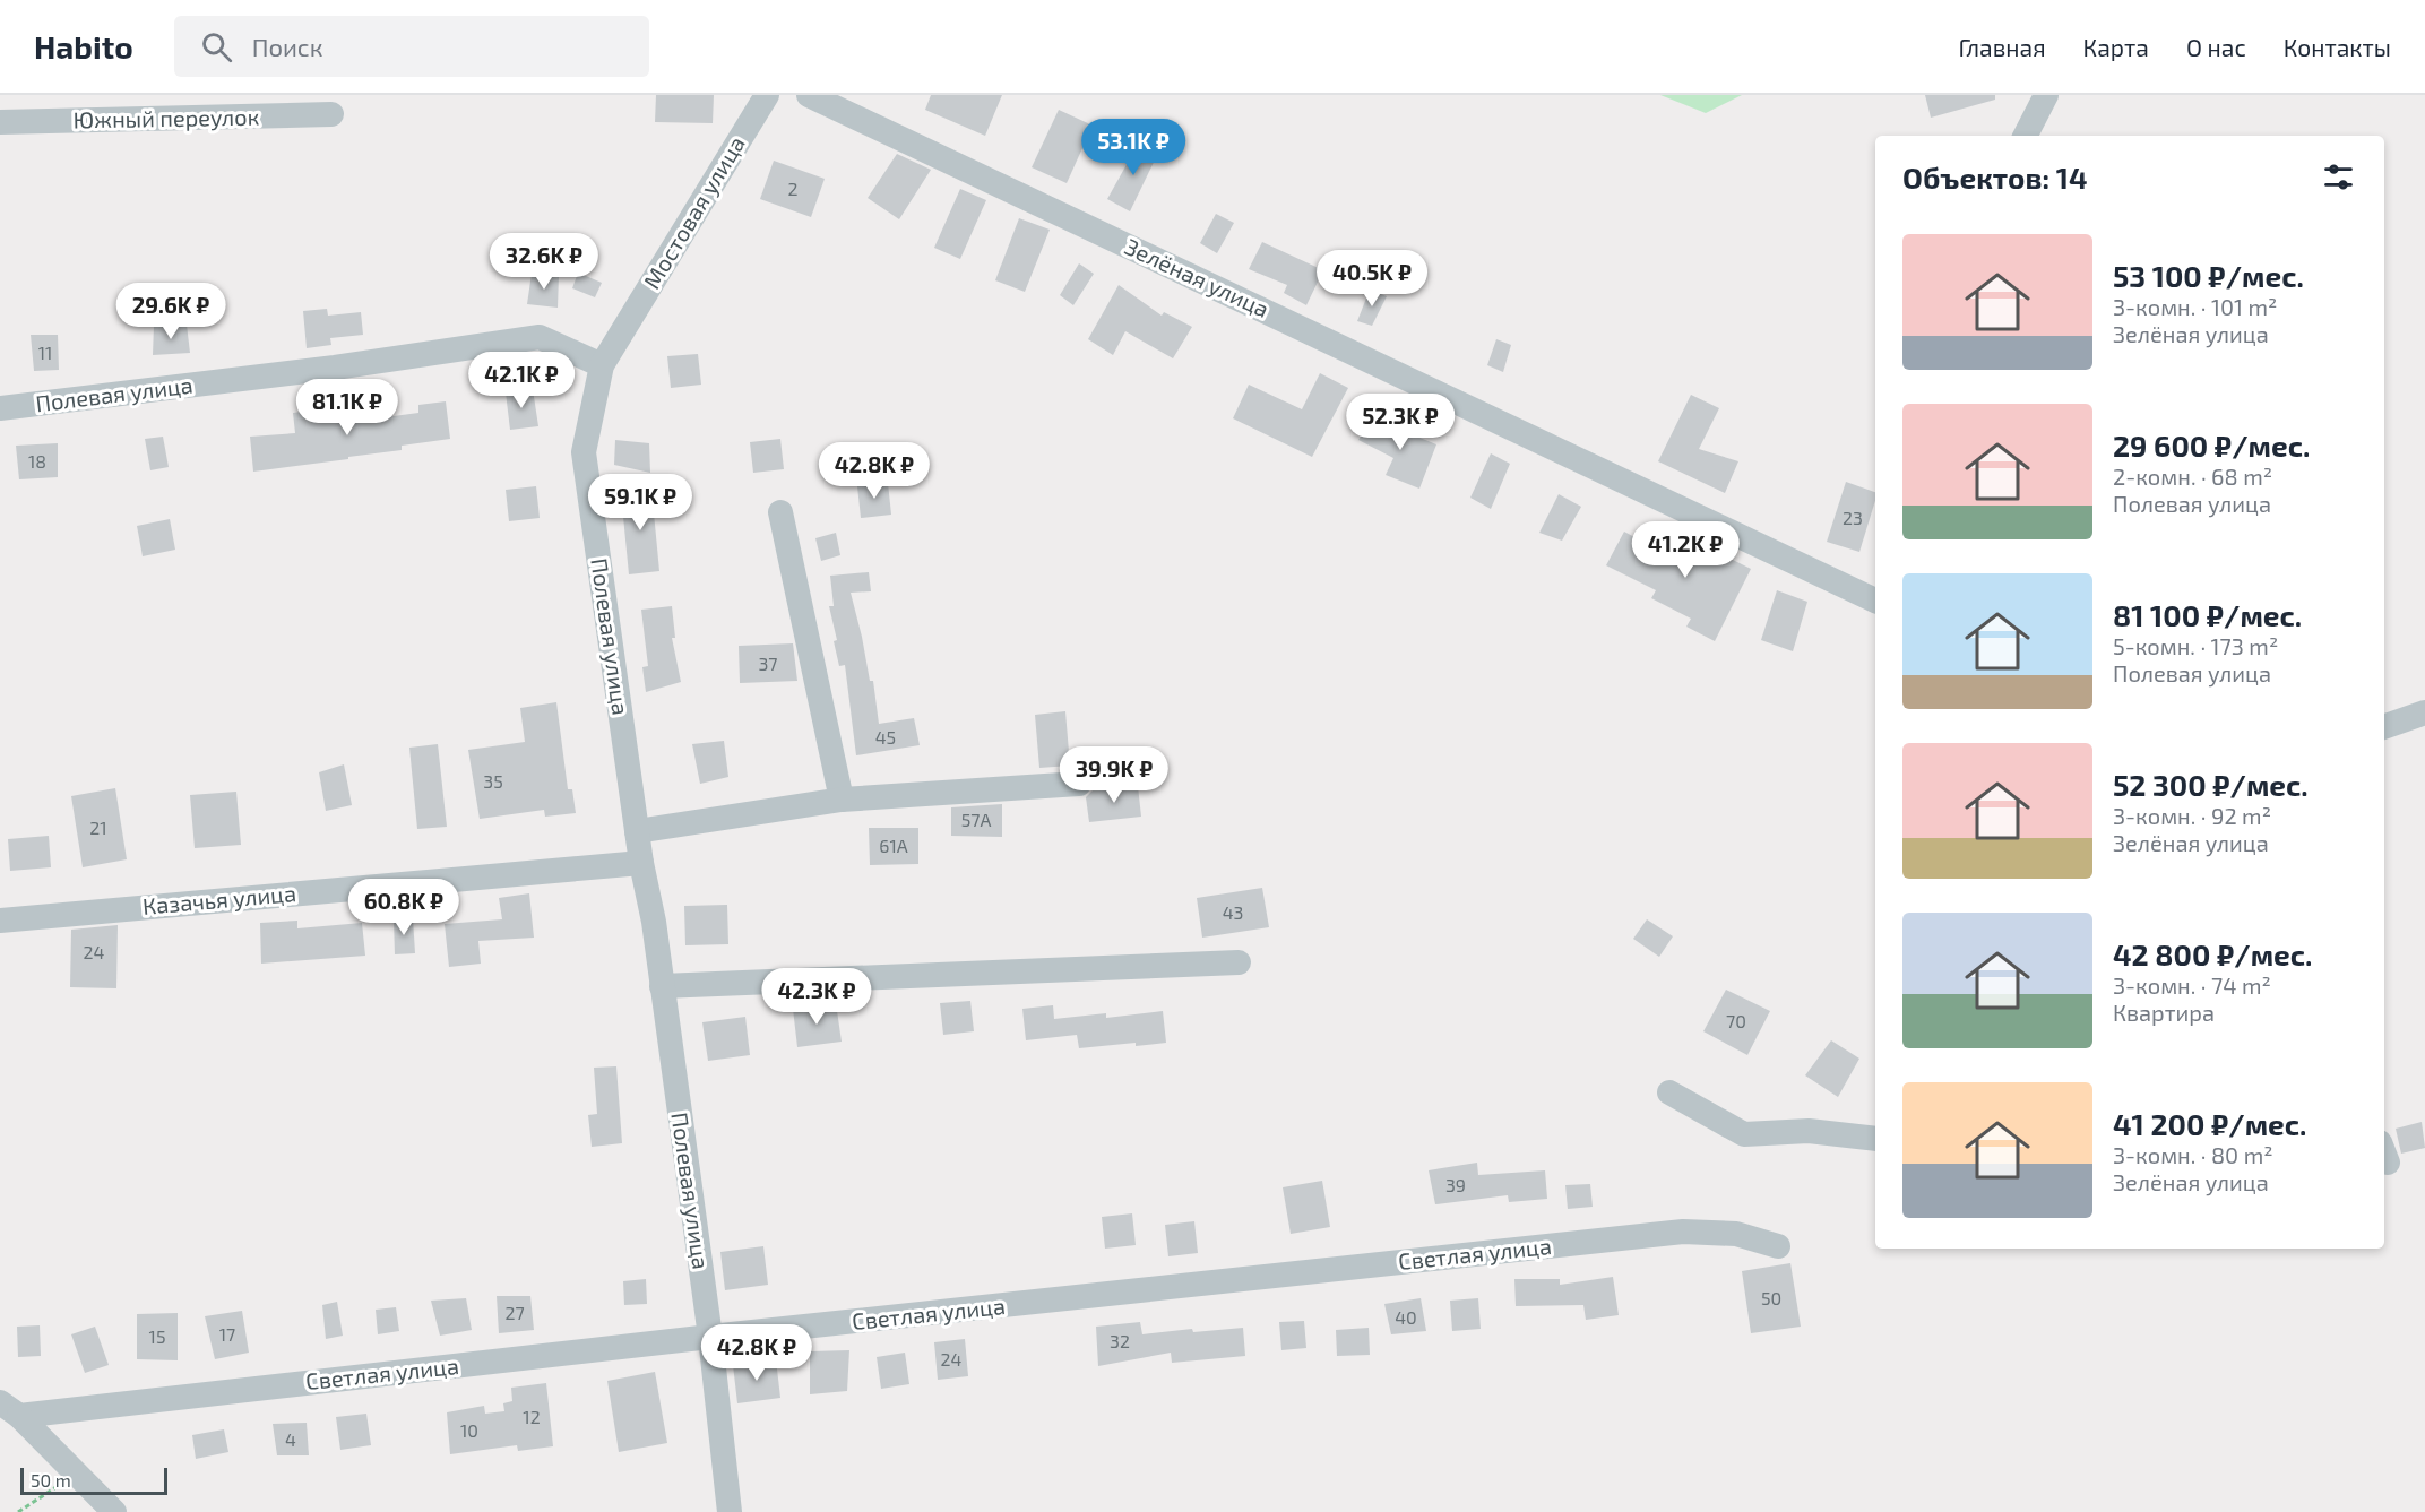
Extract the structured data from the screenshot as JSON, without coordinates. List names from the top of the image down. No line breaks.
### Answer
{"streets":{"street":["Южный переулок","Мостовая улица","Зелёная улица","Полевая улица","Казачья улица","Светлая улица"]},"crossings":[["Мостовая улица","Полевая улица"],["Полевая улица","Казачья улица"],["Полевая улица","Светлая улица"]],"house_numbers":["2","11","18","23","37","45","35","57А","21","61А","43","24","70","39","50","27","40","17","15","32","24","12","10","4"],"scale_bar":"50 m","page":{"header":"Habito","search":"Поиск","nav":["Главная","Карта","О нас","Контакты"],"price":["53.1K ₽","32.6K ₽","40.5K ₽","29.6K ₽","42.1K ₽","81.1K ₽","52.3K ₽","42.8K ₽","59.1K ₽","41.2K ₽","39.9K ₽","60.8K ₽","42.3K ₽","42.8K ₽"],"heading":"Объектов: 14","list":[{"name":"53 100 ₽/мес.","note":"3-комн. · 101 m² · Зелёная улица"},{"name":"29 600 ₽/мес.","note":"2-комн. · 68 m² · Полевая улица"},{"name":"81 100 ₽/мес.","note":"5-комн. · 173 m² · Полевая улица"},{"name":"52 300 ₽/мес.","note":"3-комн. · 92 m² · Зелёная улица"},{"name":"42 800 ₽/мес.","note":"3-комн. · 74 m² · Квартира"},{"name":"41 200 ₽/мес.","note":"3-комн. · 80 m² · Зелёная улица"}],"scale":"50 m"}}
